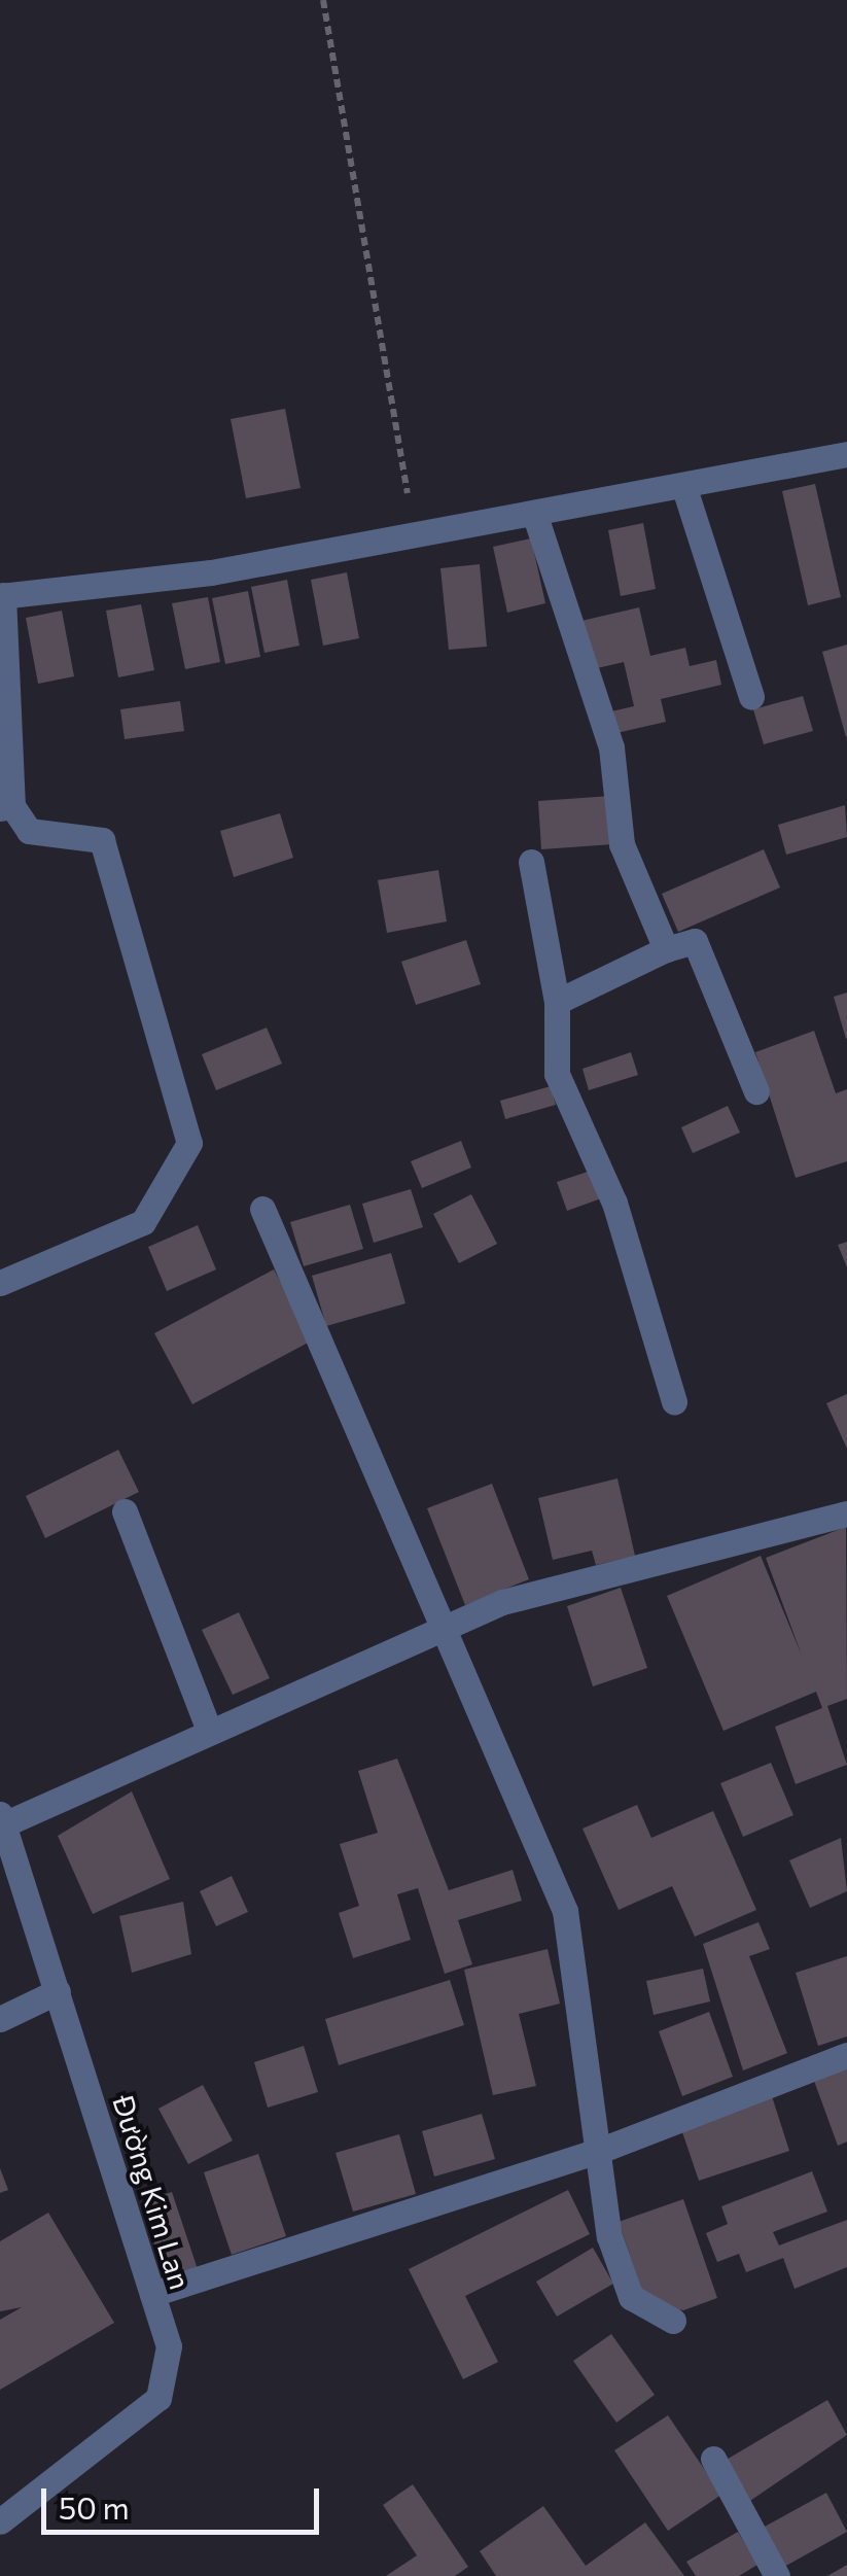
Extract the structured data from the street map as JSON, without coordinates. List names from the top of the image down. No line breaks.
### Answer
{"streets":{"street":["Đường Kim Lan"]},"scale_bar":"50 m"}
